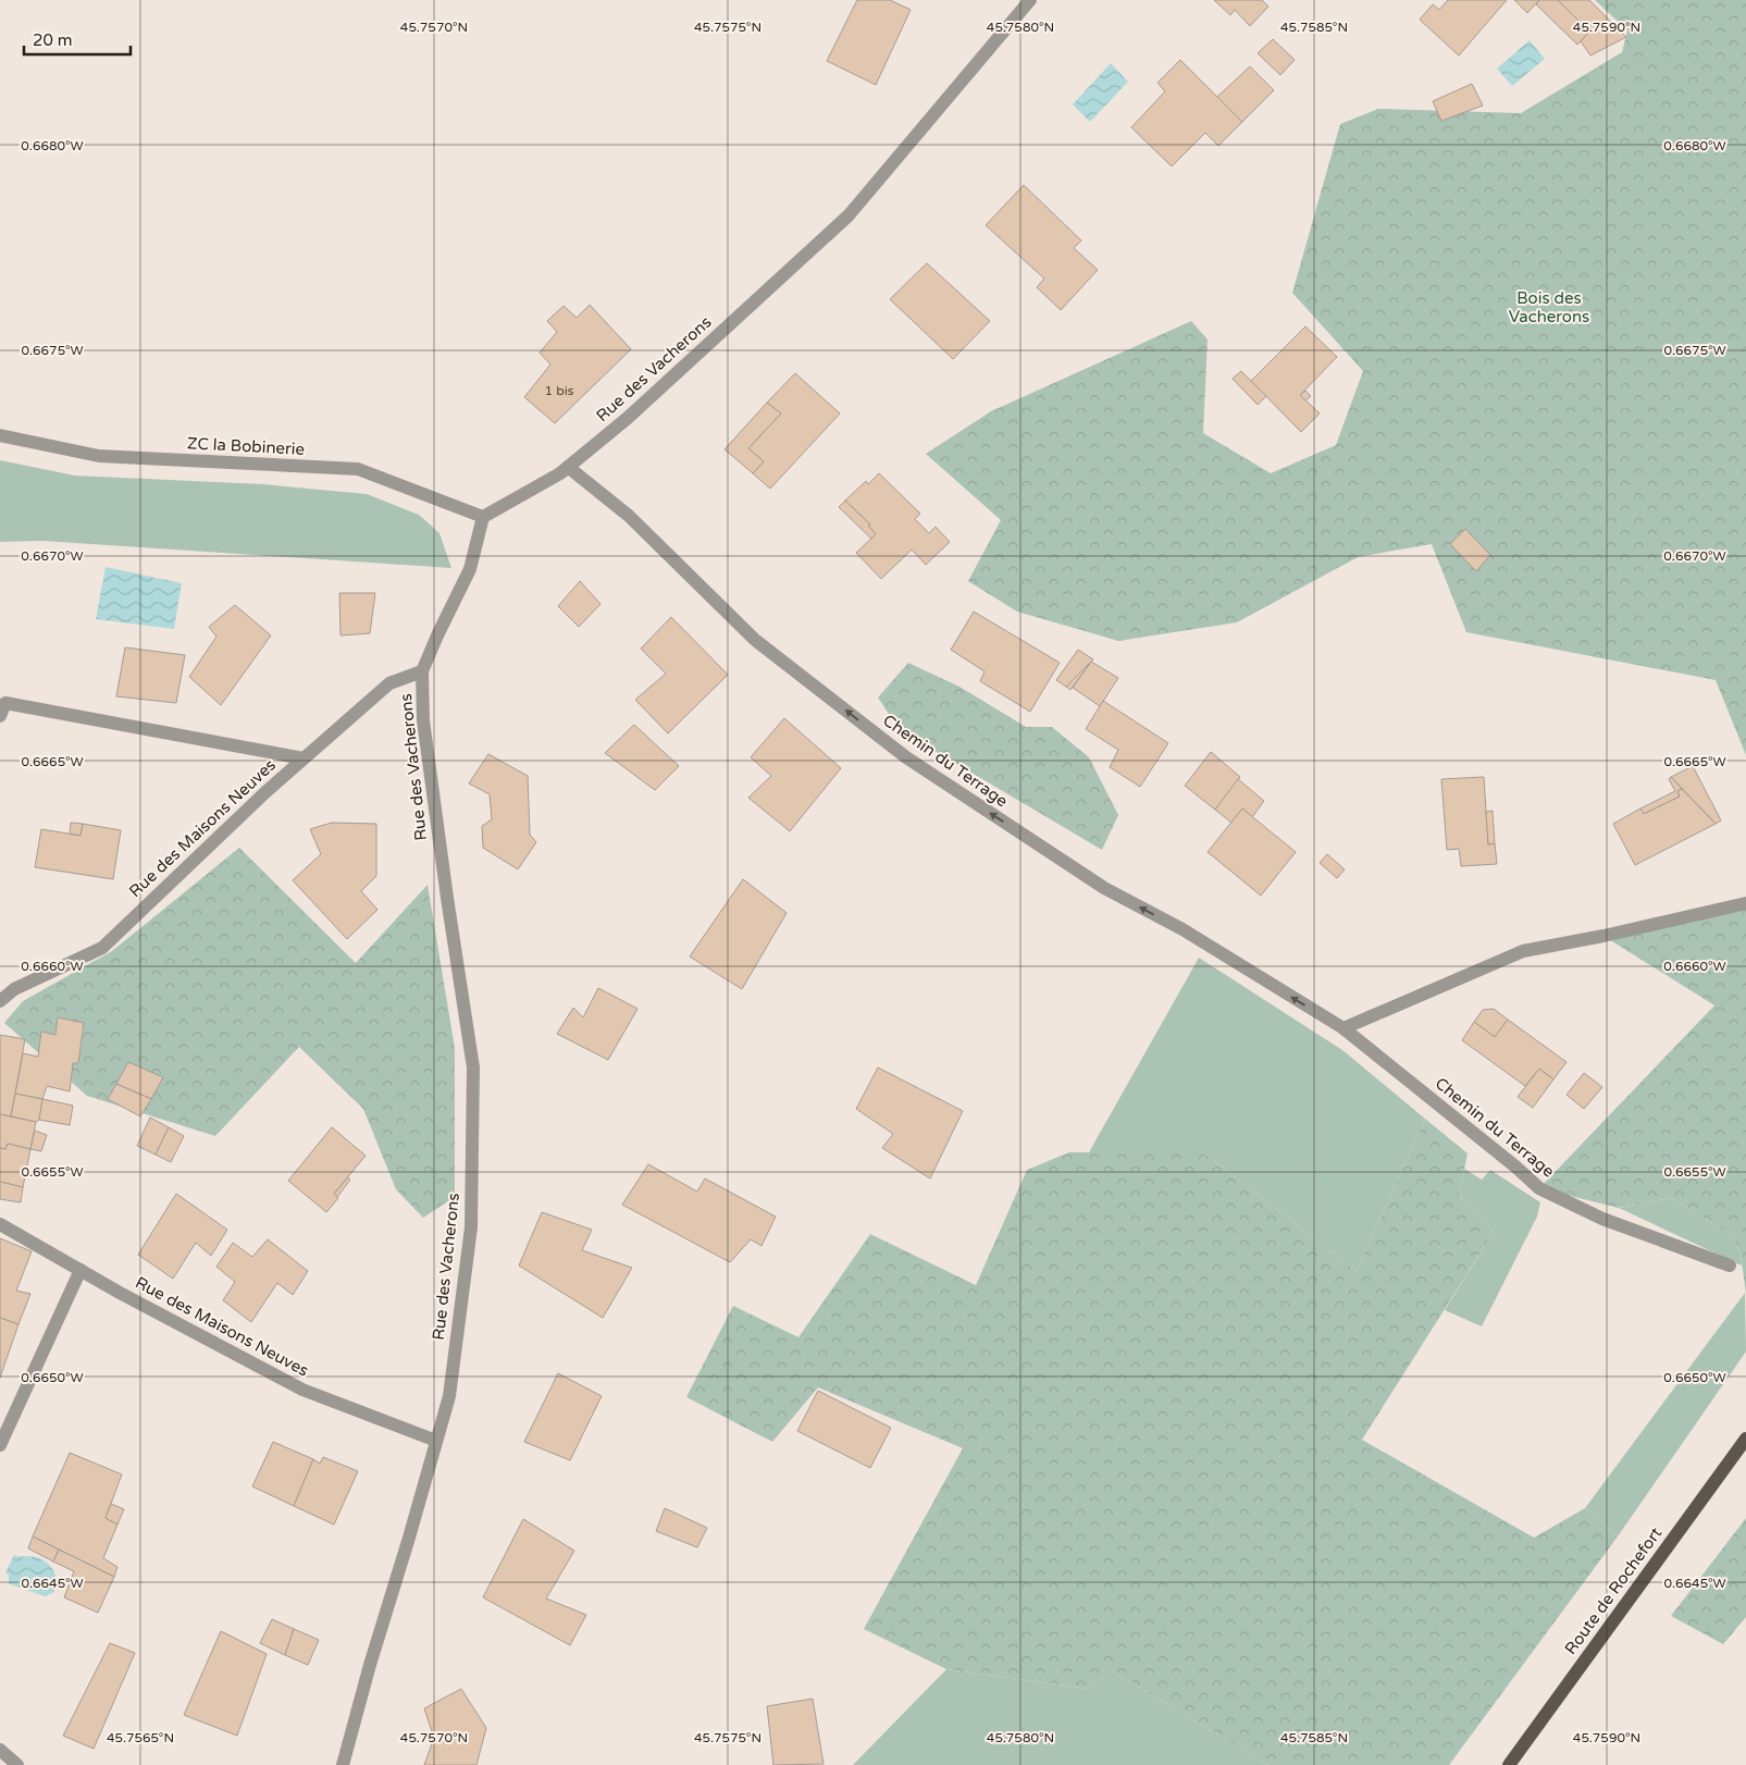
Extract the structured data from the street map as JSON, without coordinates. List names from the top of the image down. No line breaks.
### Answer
{"streets":{"main road":["Route de Rochefort"],"street":["Rue des Vacherons","ZC la Bobinerie","Chemin du Terrage","Rue des Maisons Neuves"]},"crossings":[["Rue des Vacherons","ZC la Bobinerie"],["Rue des Vacherons","Chemin du Terrage"],["Rue des Vacherons","Rue des Maisons Neuves"]],"one_way":["Chemin du Terrage"],"parks":["Bois des Vacherons"],"house_numbers":["1 bis"],"scale_bar":"20 m","coordinates":["45.7570°N","45.7575°N","45.7580°N","45.7585°N","45.7590°N","0.6680°W","0.6675°W","0.6670°W","0.6665°W","0.6660°W","0.6655°W","0.6650°W","0.6645°W","45.7565°N"]}
